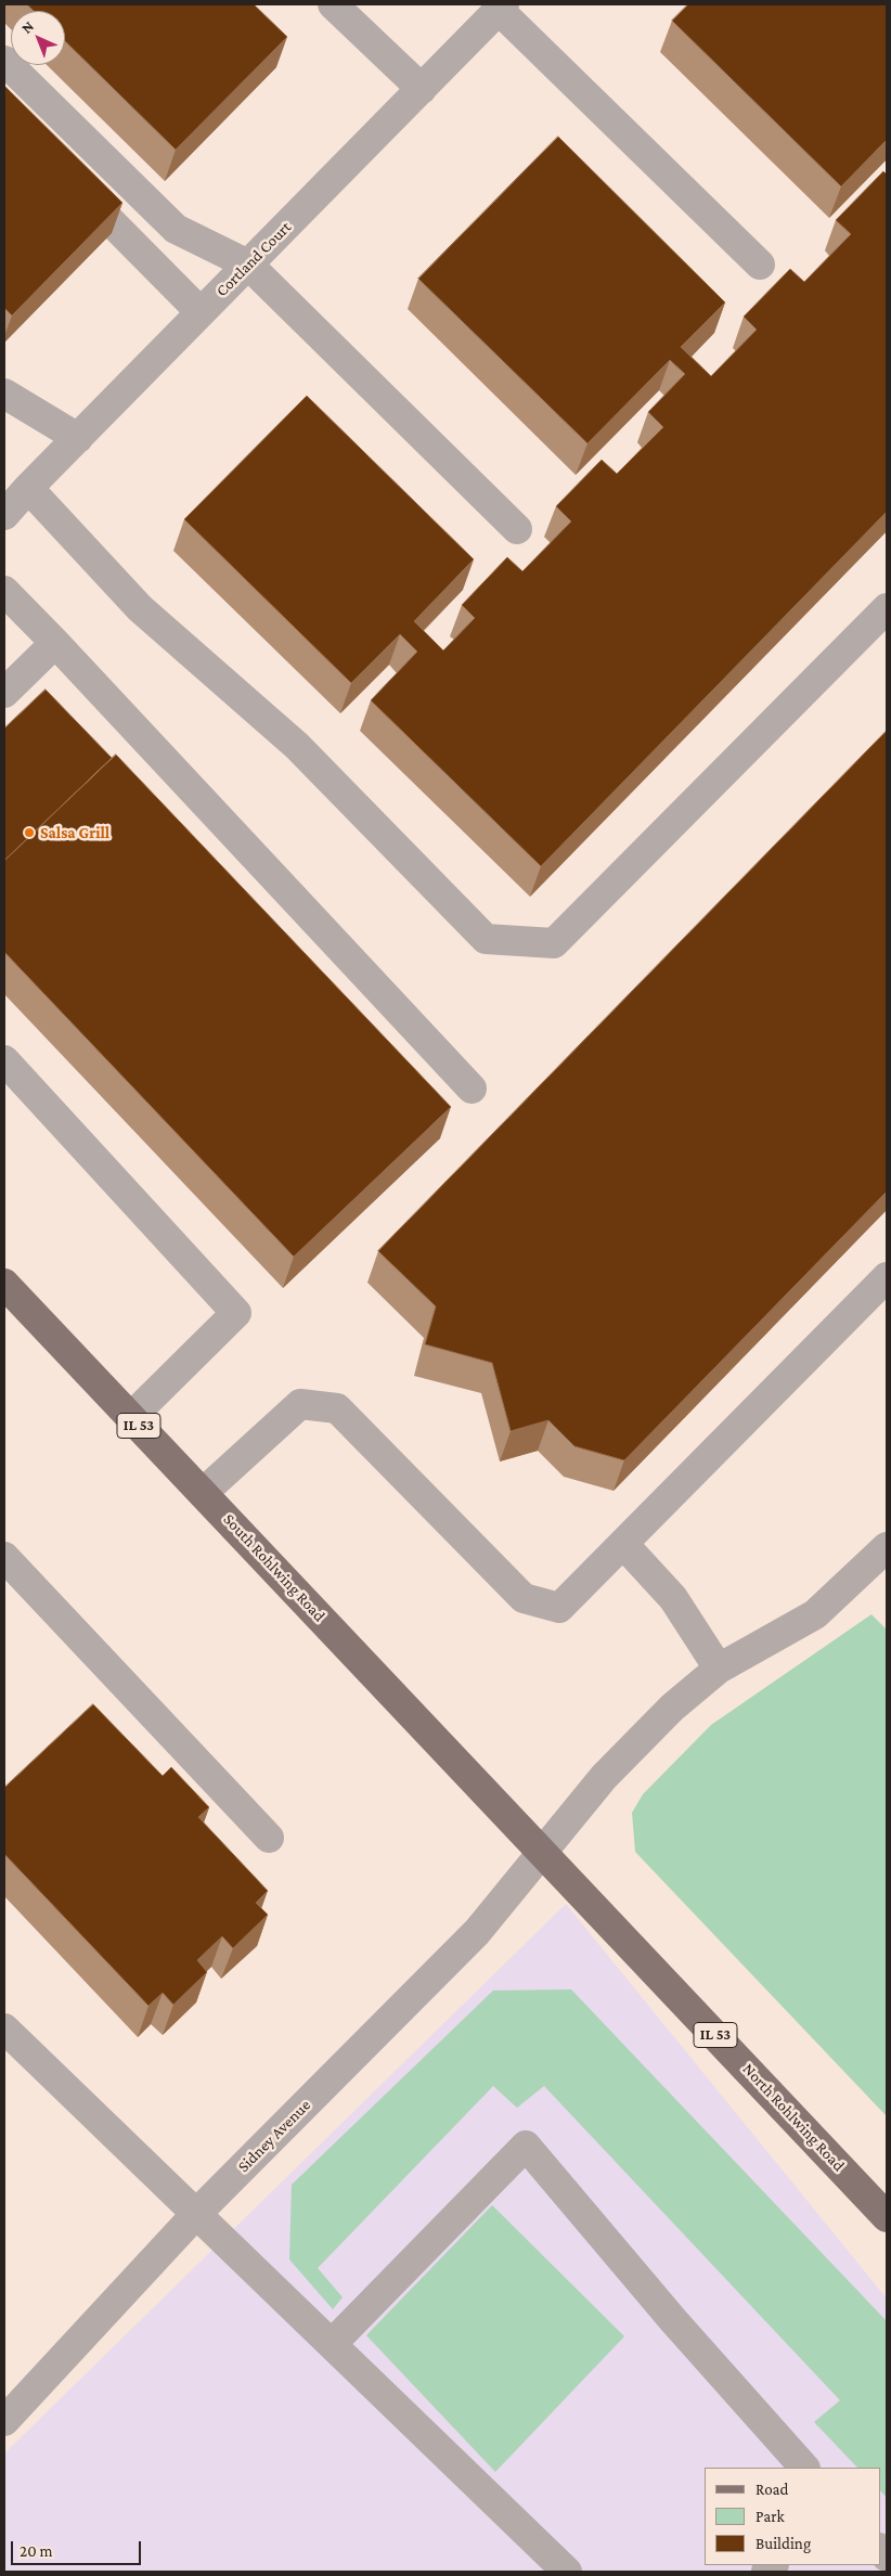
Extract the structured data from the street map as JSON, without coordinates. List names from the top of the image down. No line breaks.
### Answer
{"streets":{"main road":["IL 53","South Rohlwing Road","North Rohlwing Road"],"street":["Cortland Court","Sidney Avenue"]},"crossings":[["South Rohlwing Road","North Rohlwing Road"],["South Rohlwing Road","Sidney Avenue"],["North Rohlwing Road","Sidney Avenue"]],"places":["Salsa Grill"],"legend":["Road","Park","Building"],"scale_bar":"20 m","north":"top left"}
